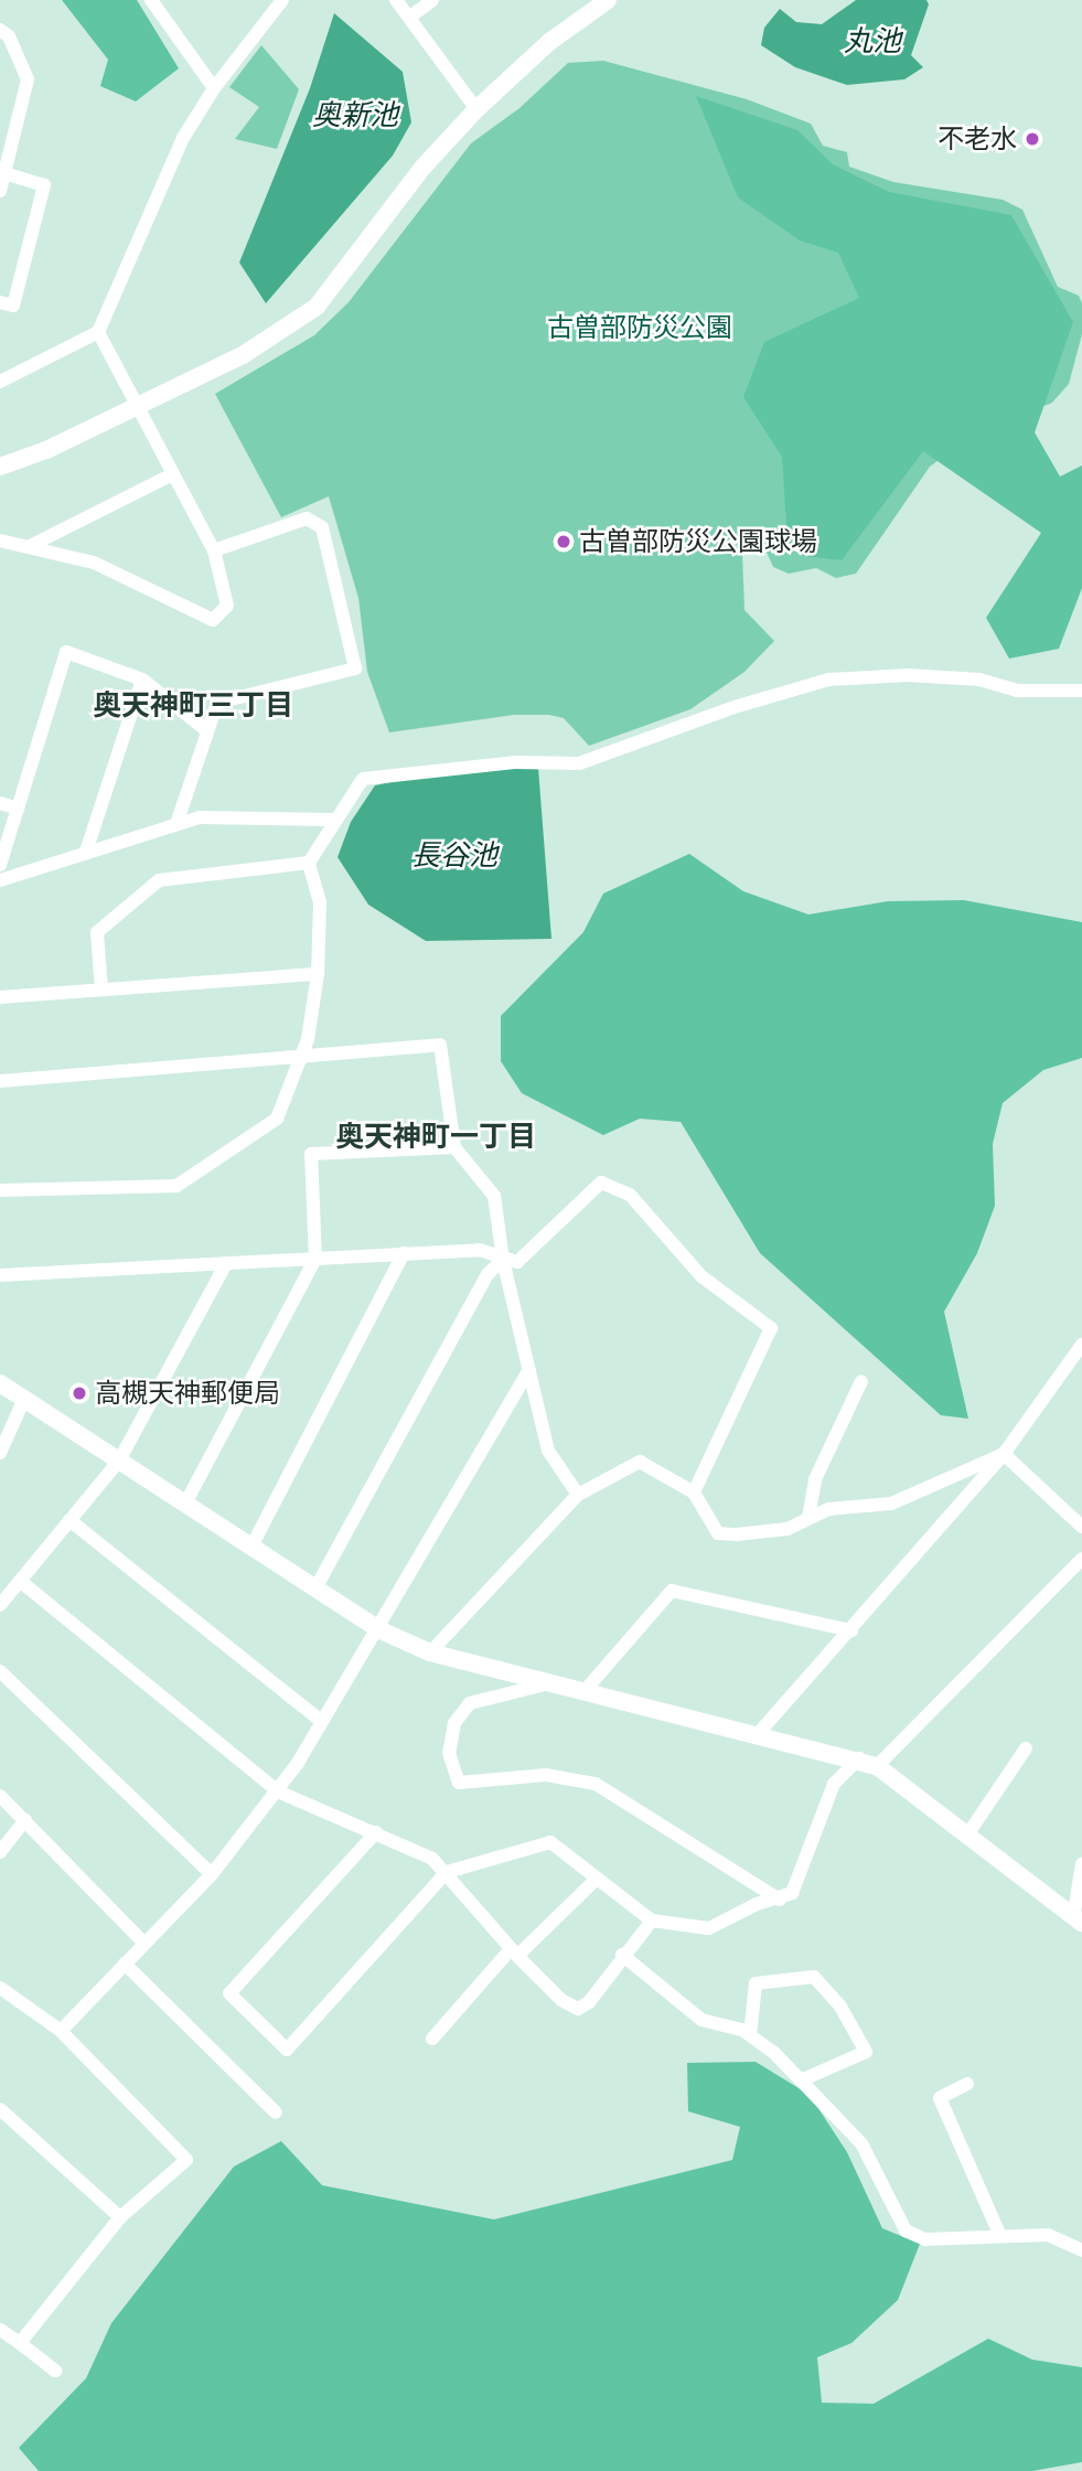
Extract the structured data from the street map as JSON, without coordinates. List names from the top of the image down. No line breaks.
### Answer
{"districts":["奥天神町三丁目","奥天神町一丁目"],"water":["丸池","奥新池","長谷池"],"parks":["古曽部防災公園"],"places":["不老水","古曽部防災公園球場","高槻天神郵便局"]}
